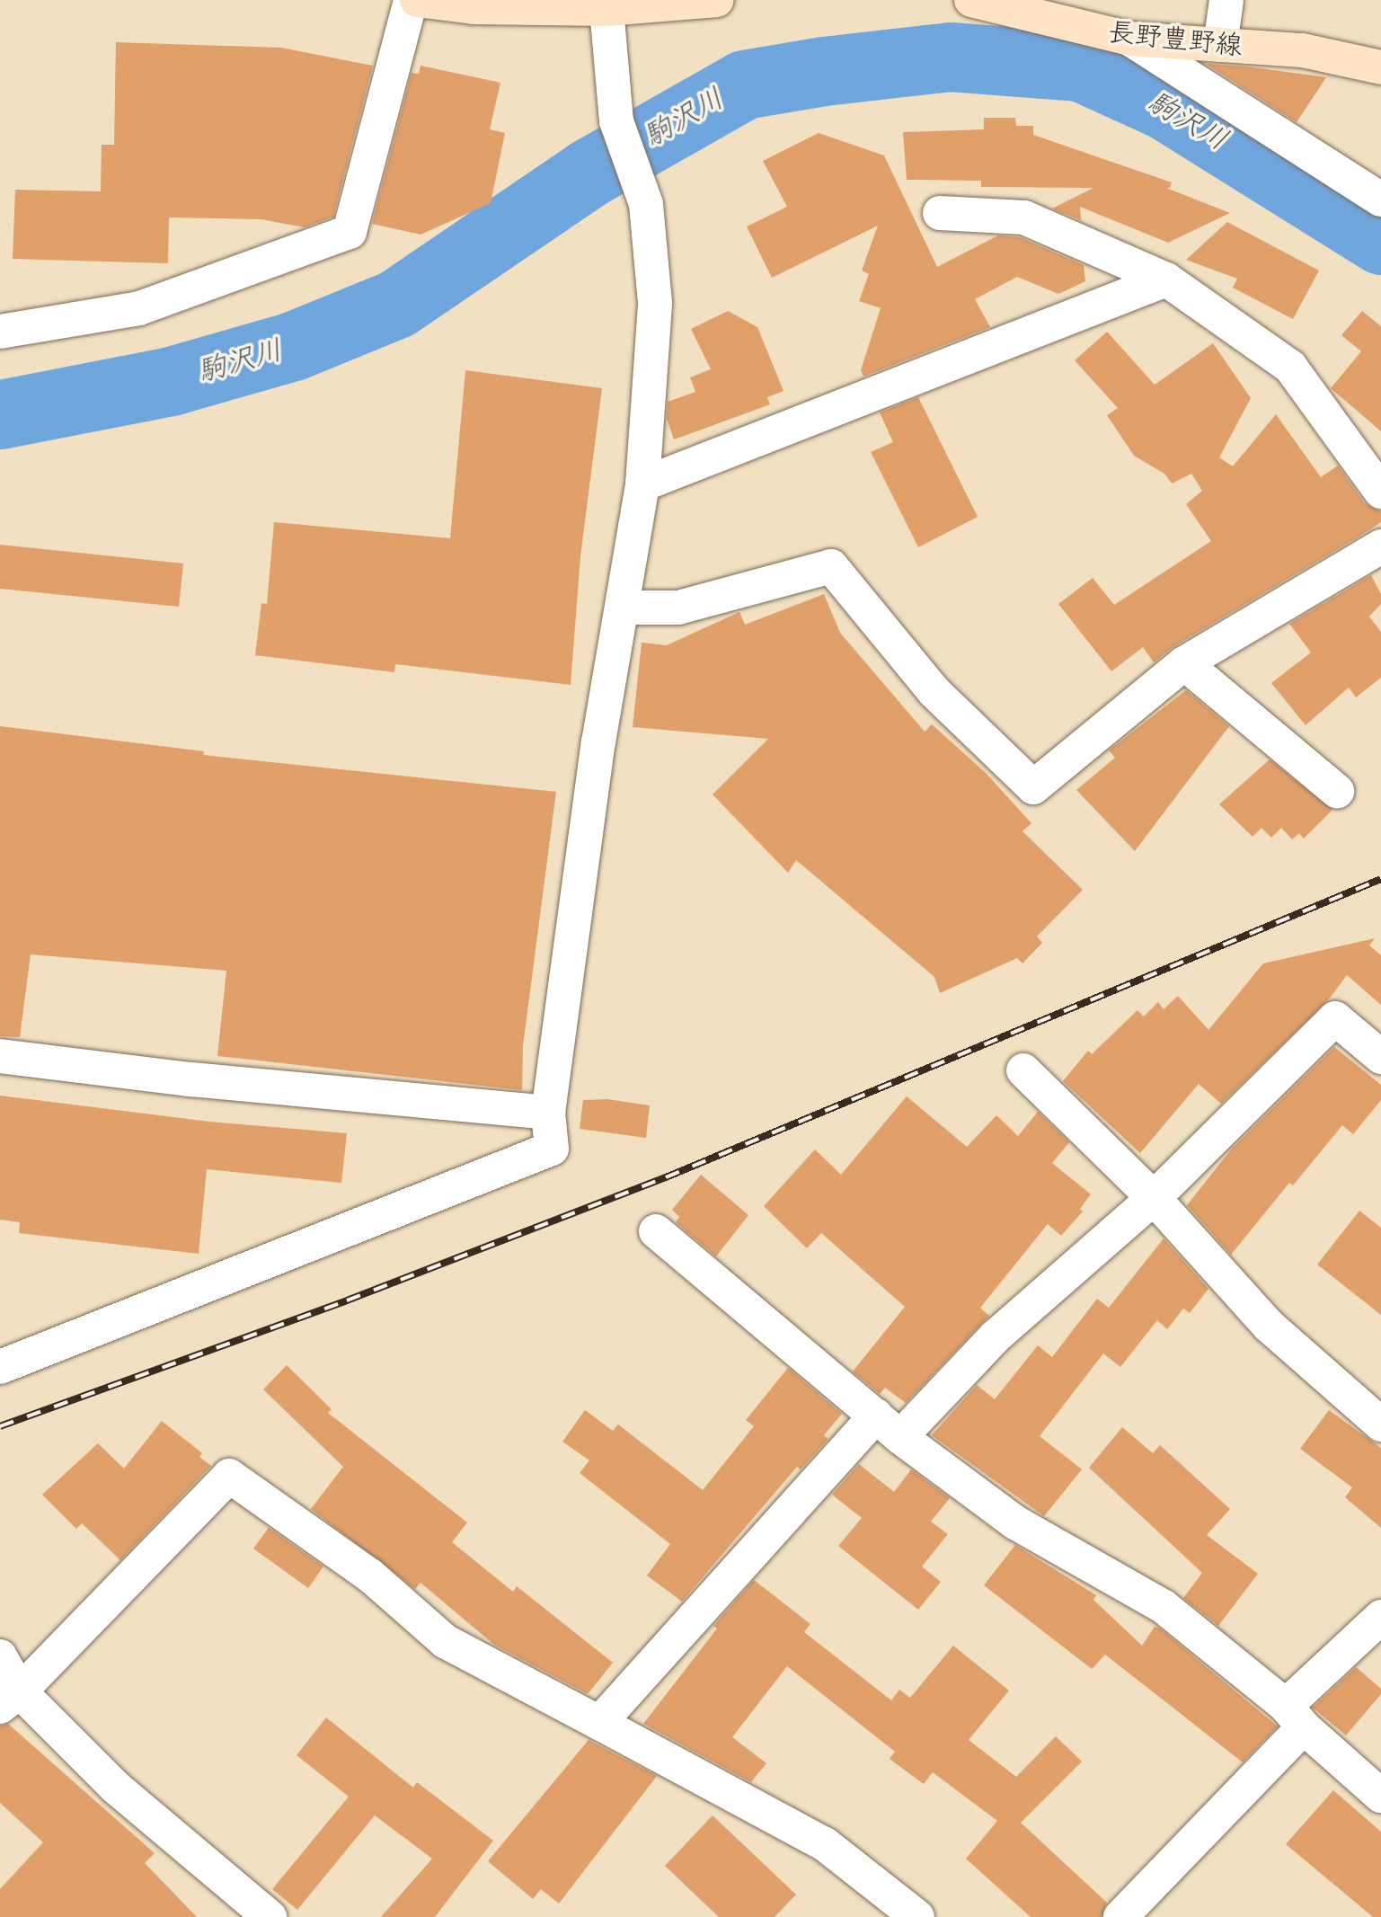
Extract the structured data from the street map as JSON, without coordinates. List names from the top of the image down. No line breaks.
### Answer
{"streets":{"main road":["長野豊野線"]},"water":["駒沢川"]}
